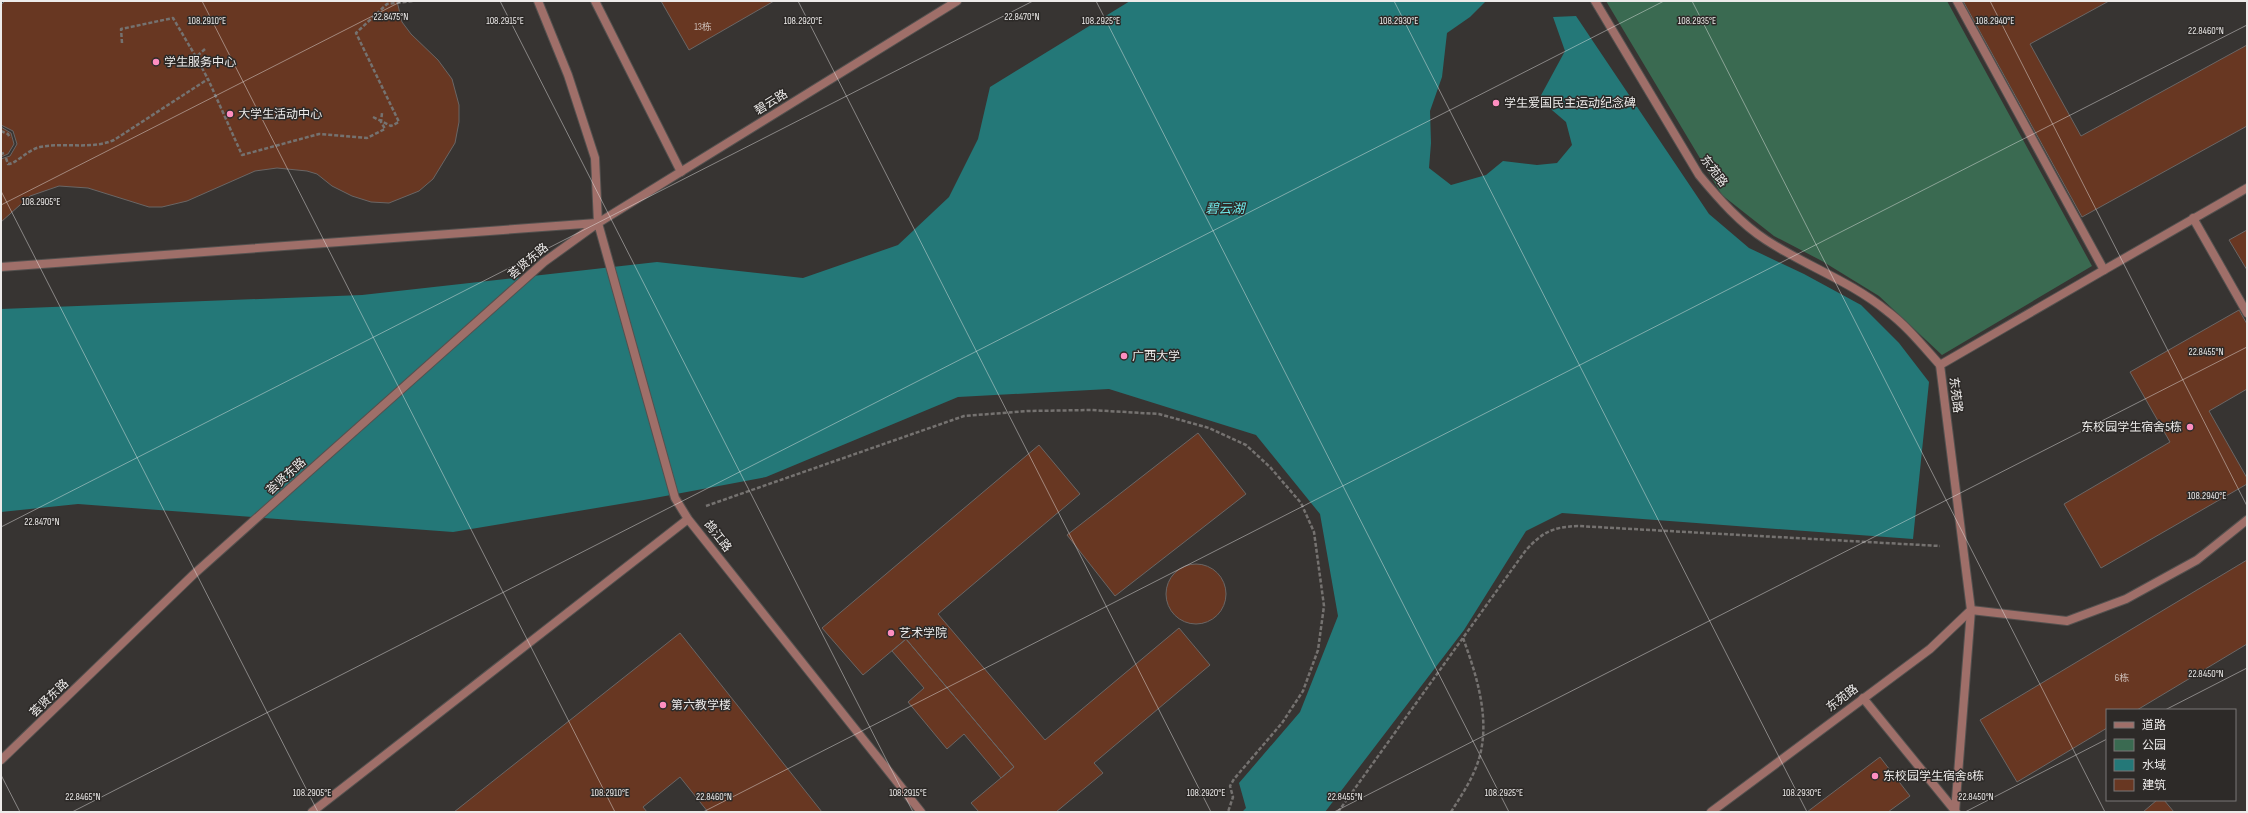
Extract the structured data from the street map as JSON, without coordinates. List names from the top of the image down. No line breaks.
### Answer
{"streets":{"street":["碧云路","东苑路","荟贤东路","鸪江路"]},"crossings":[["碧云路","荟贤东路"],["碧云路","鸪江路"],["荟贤东路","鸪江路"]],"water":["碧云湖"],"places":["学生服务中心","学生爱国民主运动纪念碑","大学生活动中心","广西大学","东校园学生宿舍5栋","艺术学院","第六教学楼","东校园学生宿舍8栋"],"house_numbers":["13栋","6栋"],"legend":["道路","公园","水域","建筑"],"coordinates":["22.8475°N","22.8470°N","108.2910°E","108.2915°E","108.2920°E","108.2925°E","108.2930°E","108.2935°E","108.2940°E","22.8460°N","108.2905°E","22.8455°N","22.8450°N","22.8465°N"]}
